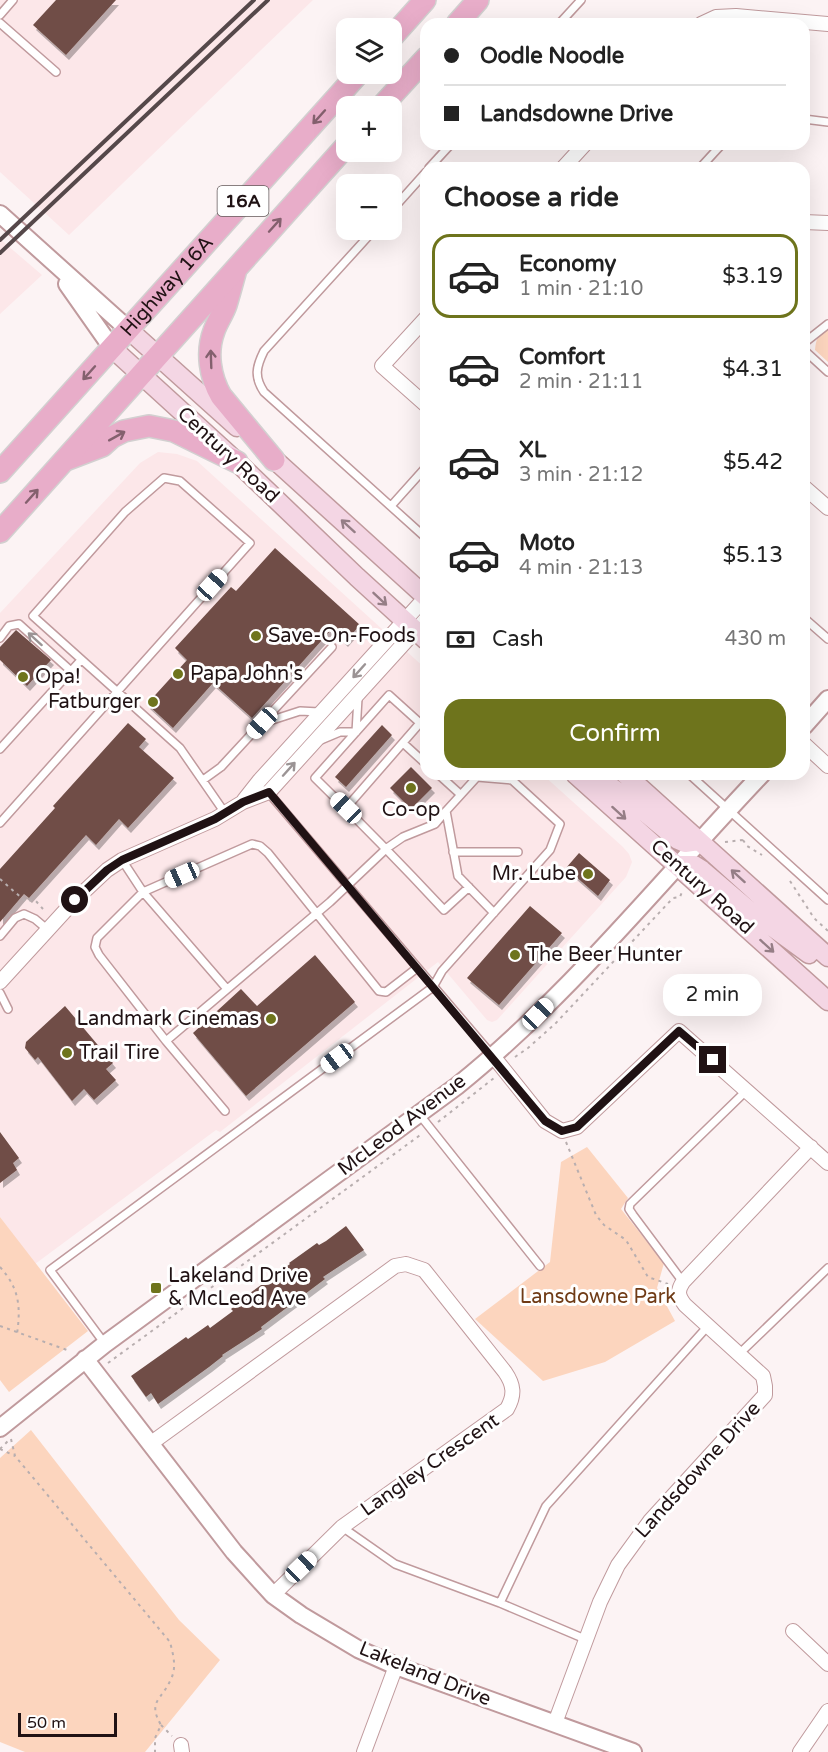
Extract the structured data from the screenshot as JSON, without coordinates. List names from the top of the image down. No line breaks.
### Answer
{"streets":{"main road":["16A","Highway 16A","Century Road"],"street":["McLeod Avenue","Langley Crescent","Landsdowne Drive","Lakeland Drive"]},"crossings":[["Highway 16A","Century Road"],["Century Road","McLeod Avenue"],["McLeod Avenue","Lakeland Drive"],["Langley Crescent","Lakeland Drive"],["Landsdowne Drive","Lakeland Drive"]],"parks":["Lansdowne Park"],"places":{"other":["Save-On-Foods","Papa John's","Opa!","Fatburger","Co-op","Mr. Lube","The Beer Hunter","Landmark Cinemas","Trail Tire"],"transit":["Lakeland Drive & McLeod Ave"]},"scale_bar":"50 m","page":{"map_buttons":["+","−"],"banner":["Oodle Noodle","Landsdowne Drive"],"heading":"Choose a ride","list":[{"name":"Economy","note":"1 min · 21:10","value":"$3.19"},{"name":"Comfort","note":"2 min · 21:11","value":"$4.31"},{"name":"XL","note":"3 min · 21:12","value":"$5.42"},{"name":"Moto","note":"4 min · 21:13","value":"$5.13"}],"pay":["Cash","430 m"],"buttons":"Confirm","bubble":"2 min","scale":"50 m"}}
